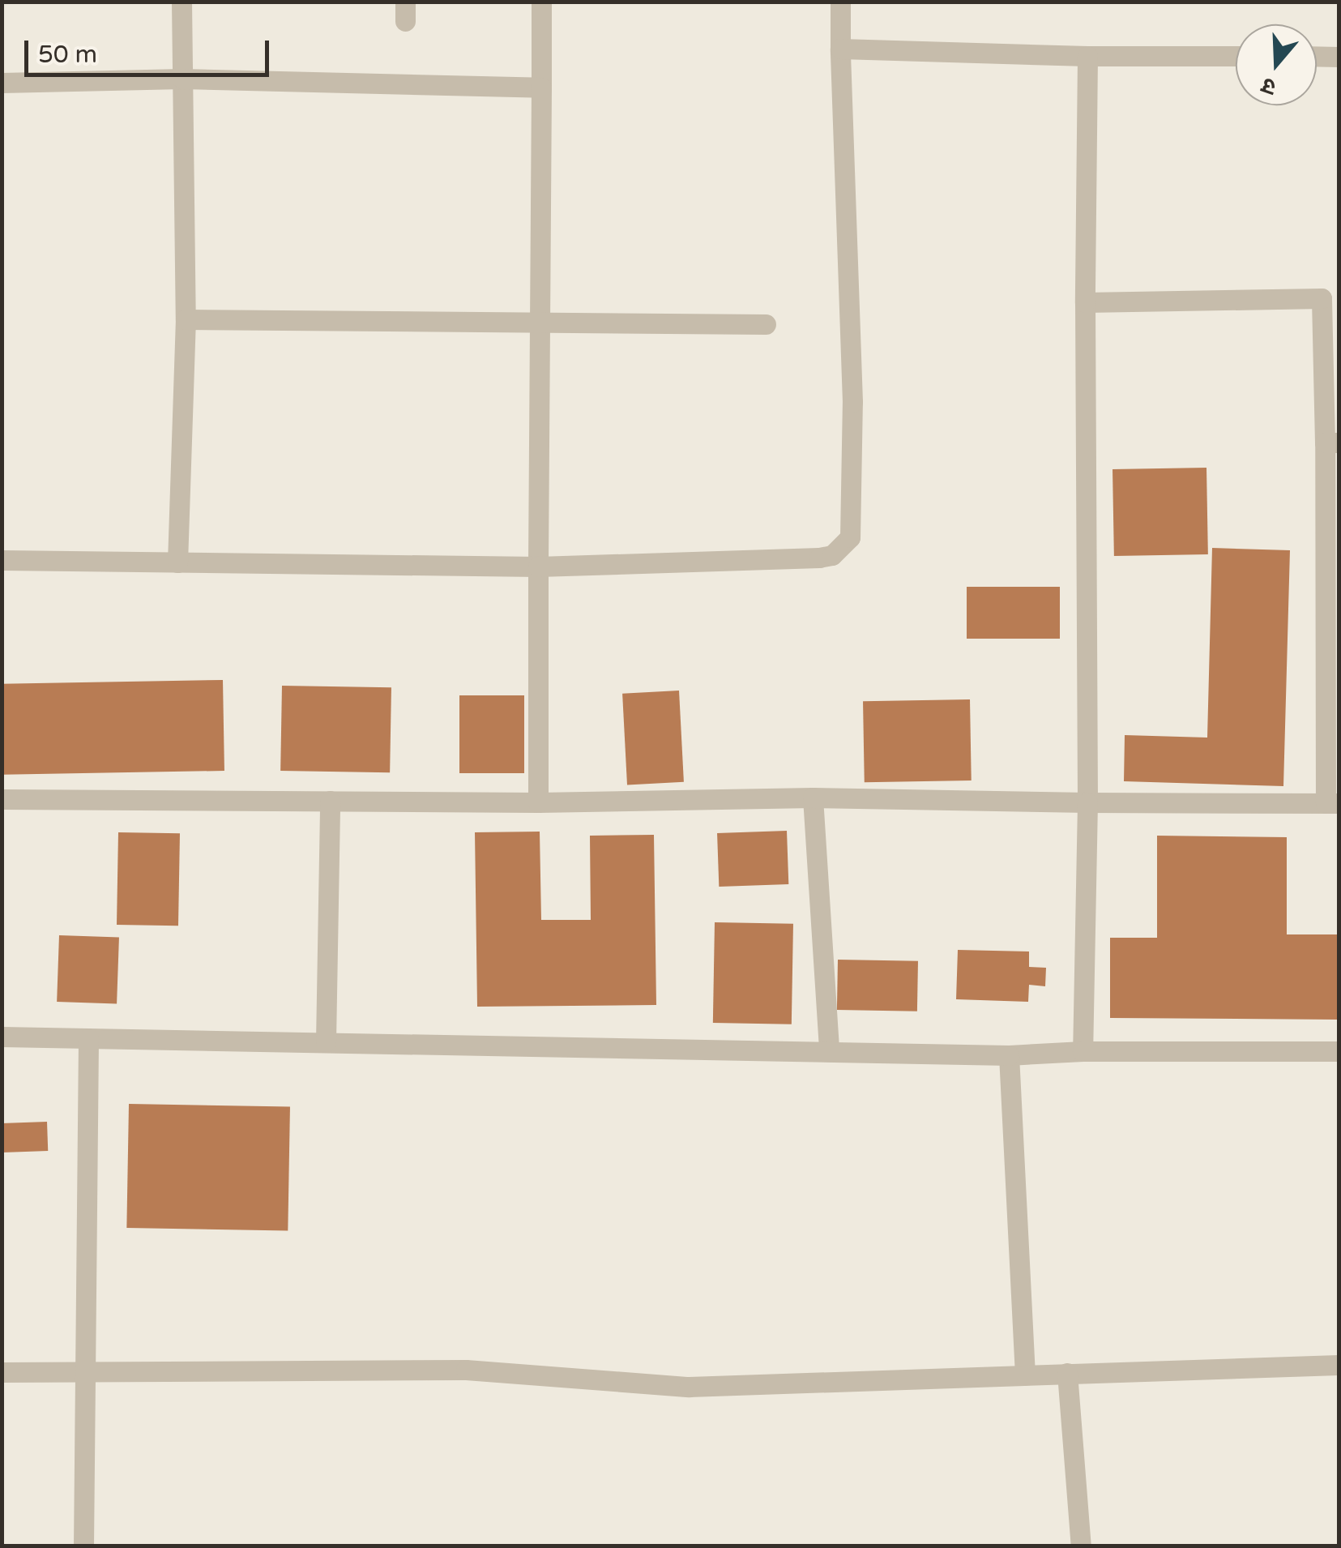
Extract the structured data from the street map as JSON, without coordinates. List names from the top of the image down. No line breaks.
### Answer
{"scale_bar":"50 m","north":"bottom"}
